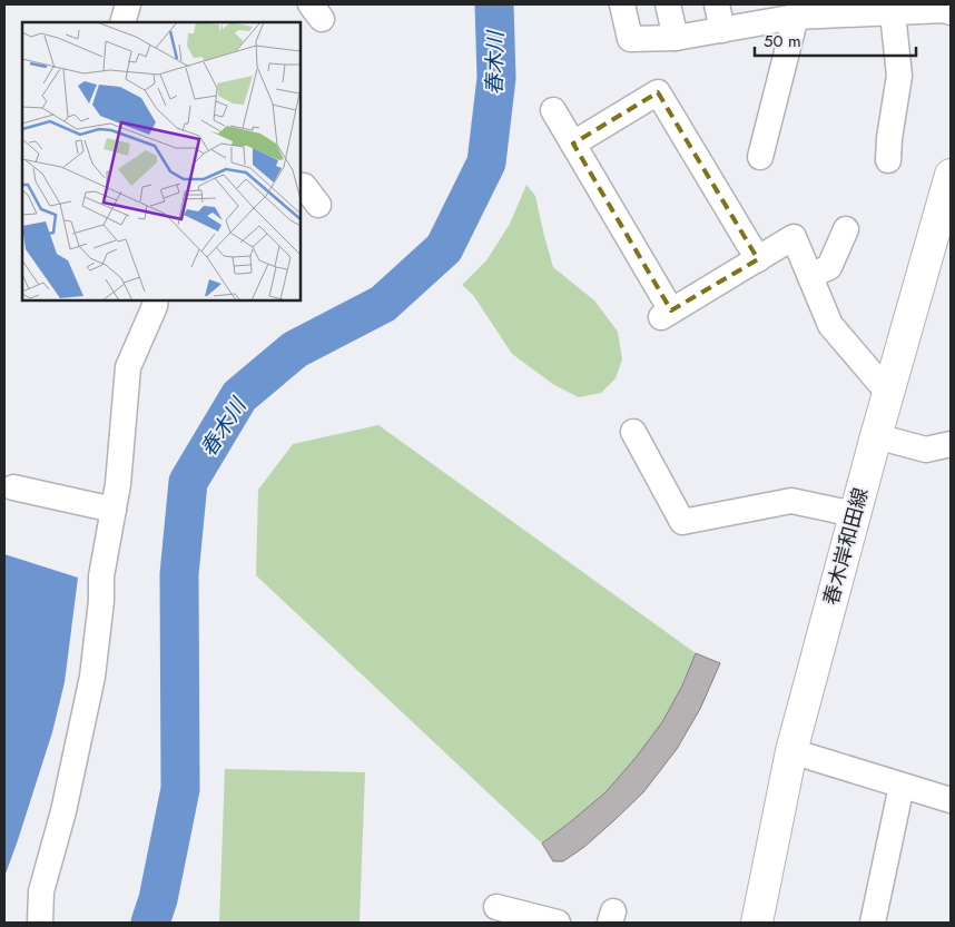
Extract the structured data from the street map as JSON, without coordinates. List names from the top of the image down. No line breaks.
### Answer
{"streets":{"main road":["春木岸和田線"]},"water":["春木川"],"scale_bar":"50 m"}
